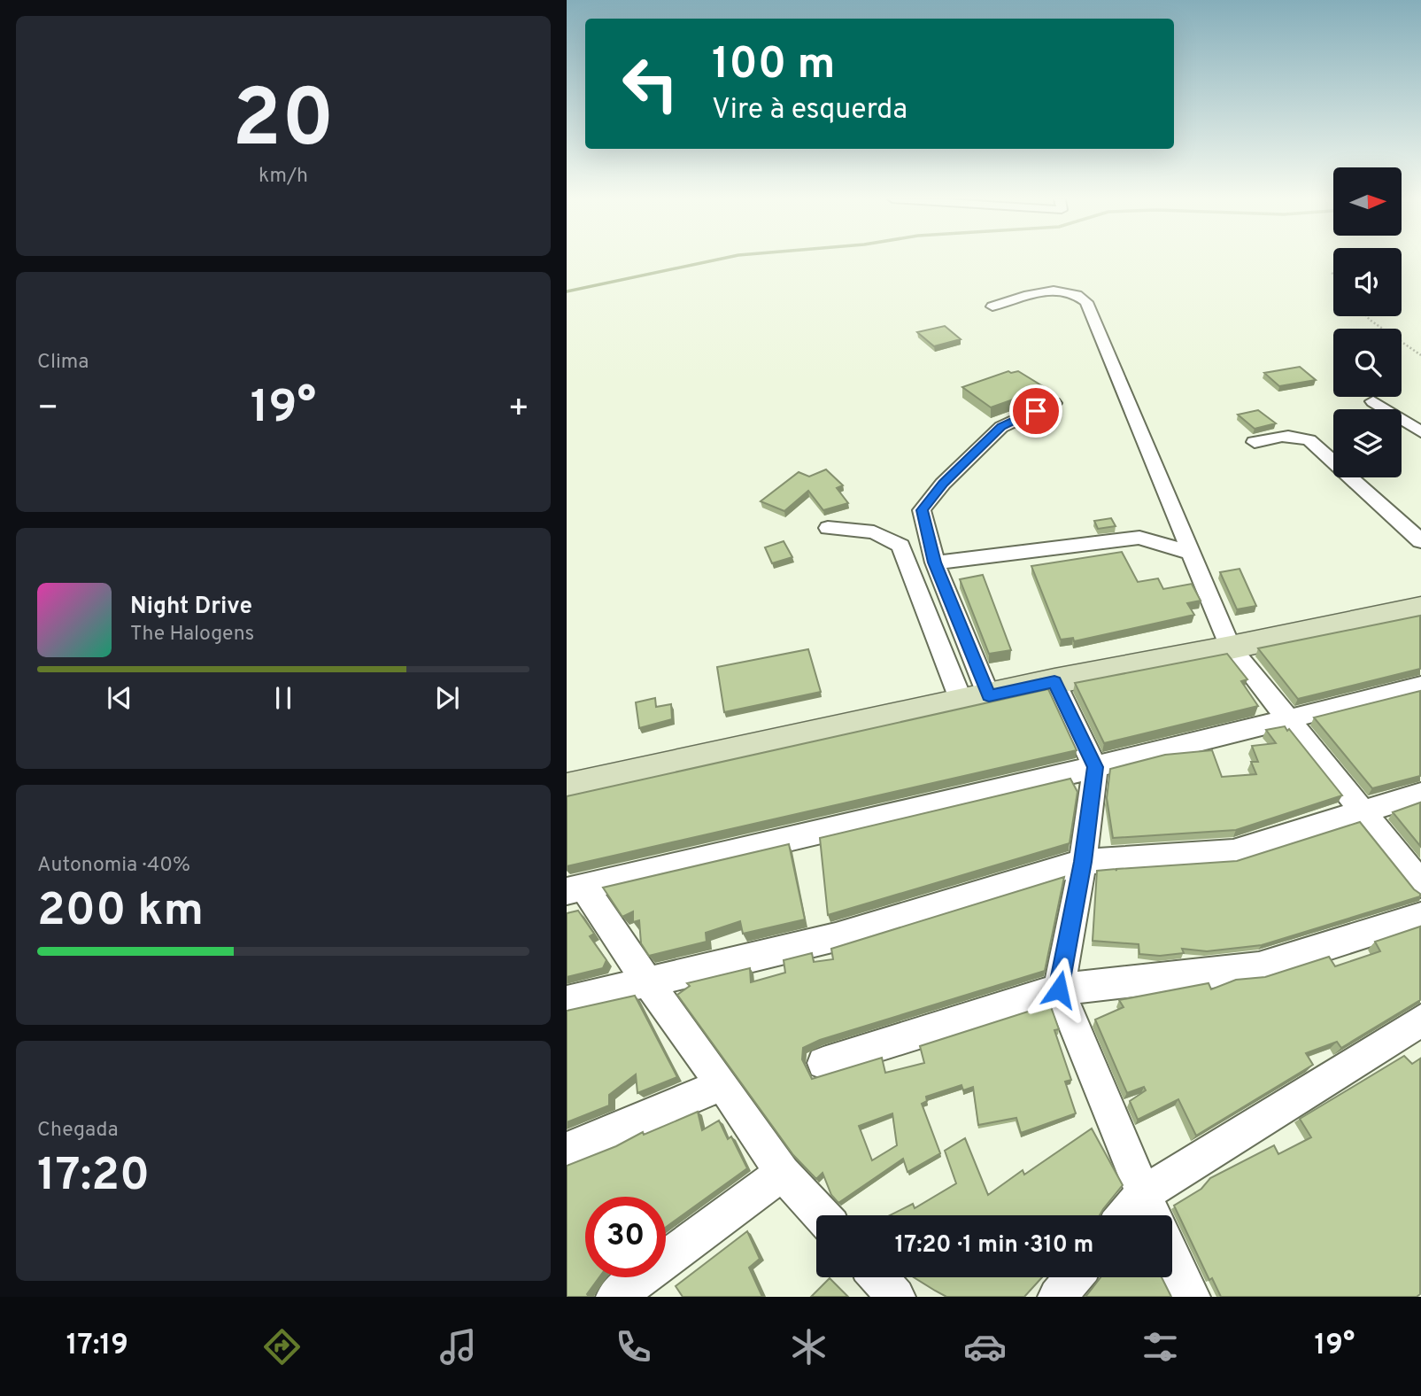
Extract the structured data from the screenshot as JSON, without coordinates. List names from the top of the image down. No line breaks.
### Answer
{"north":"right","page":{"tile":[["20","km/h"],"Clima",["Autonomia · 40%","200 km"],["Chegada","17:20"]],"turn":["100 m","Vire à esquerda"],"heat":["−","19°","+"],"song":["Night Drive","The Halogens"],"limit":"30","trip":"17:20 · 1 min · 310 m","tabs":["17:19","19°"]}}
